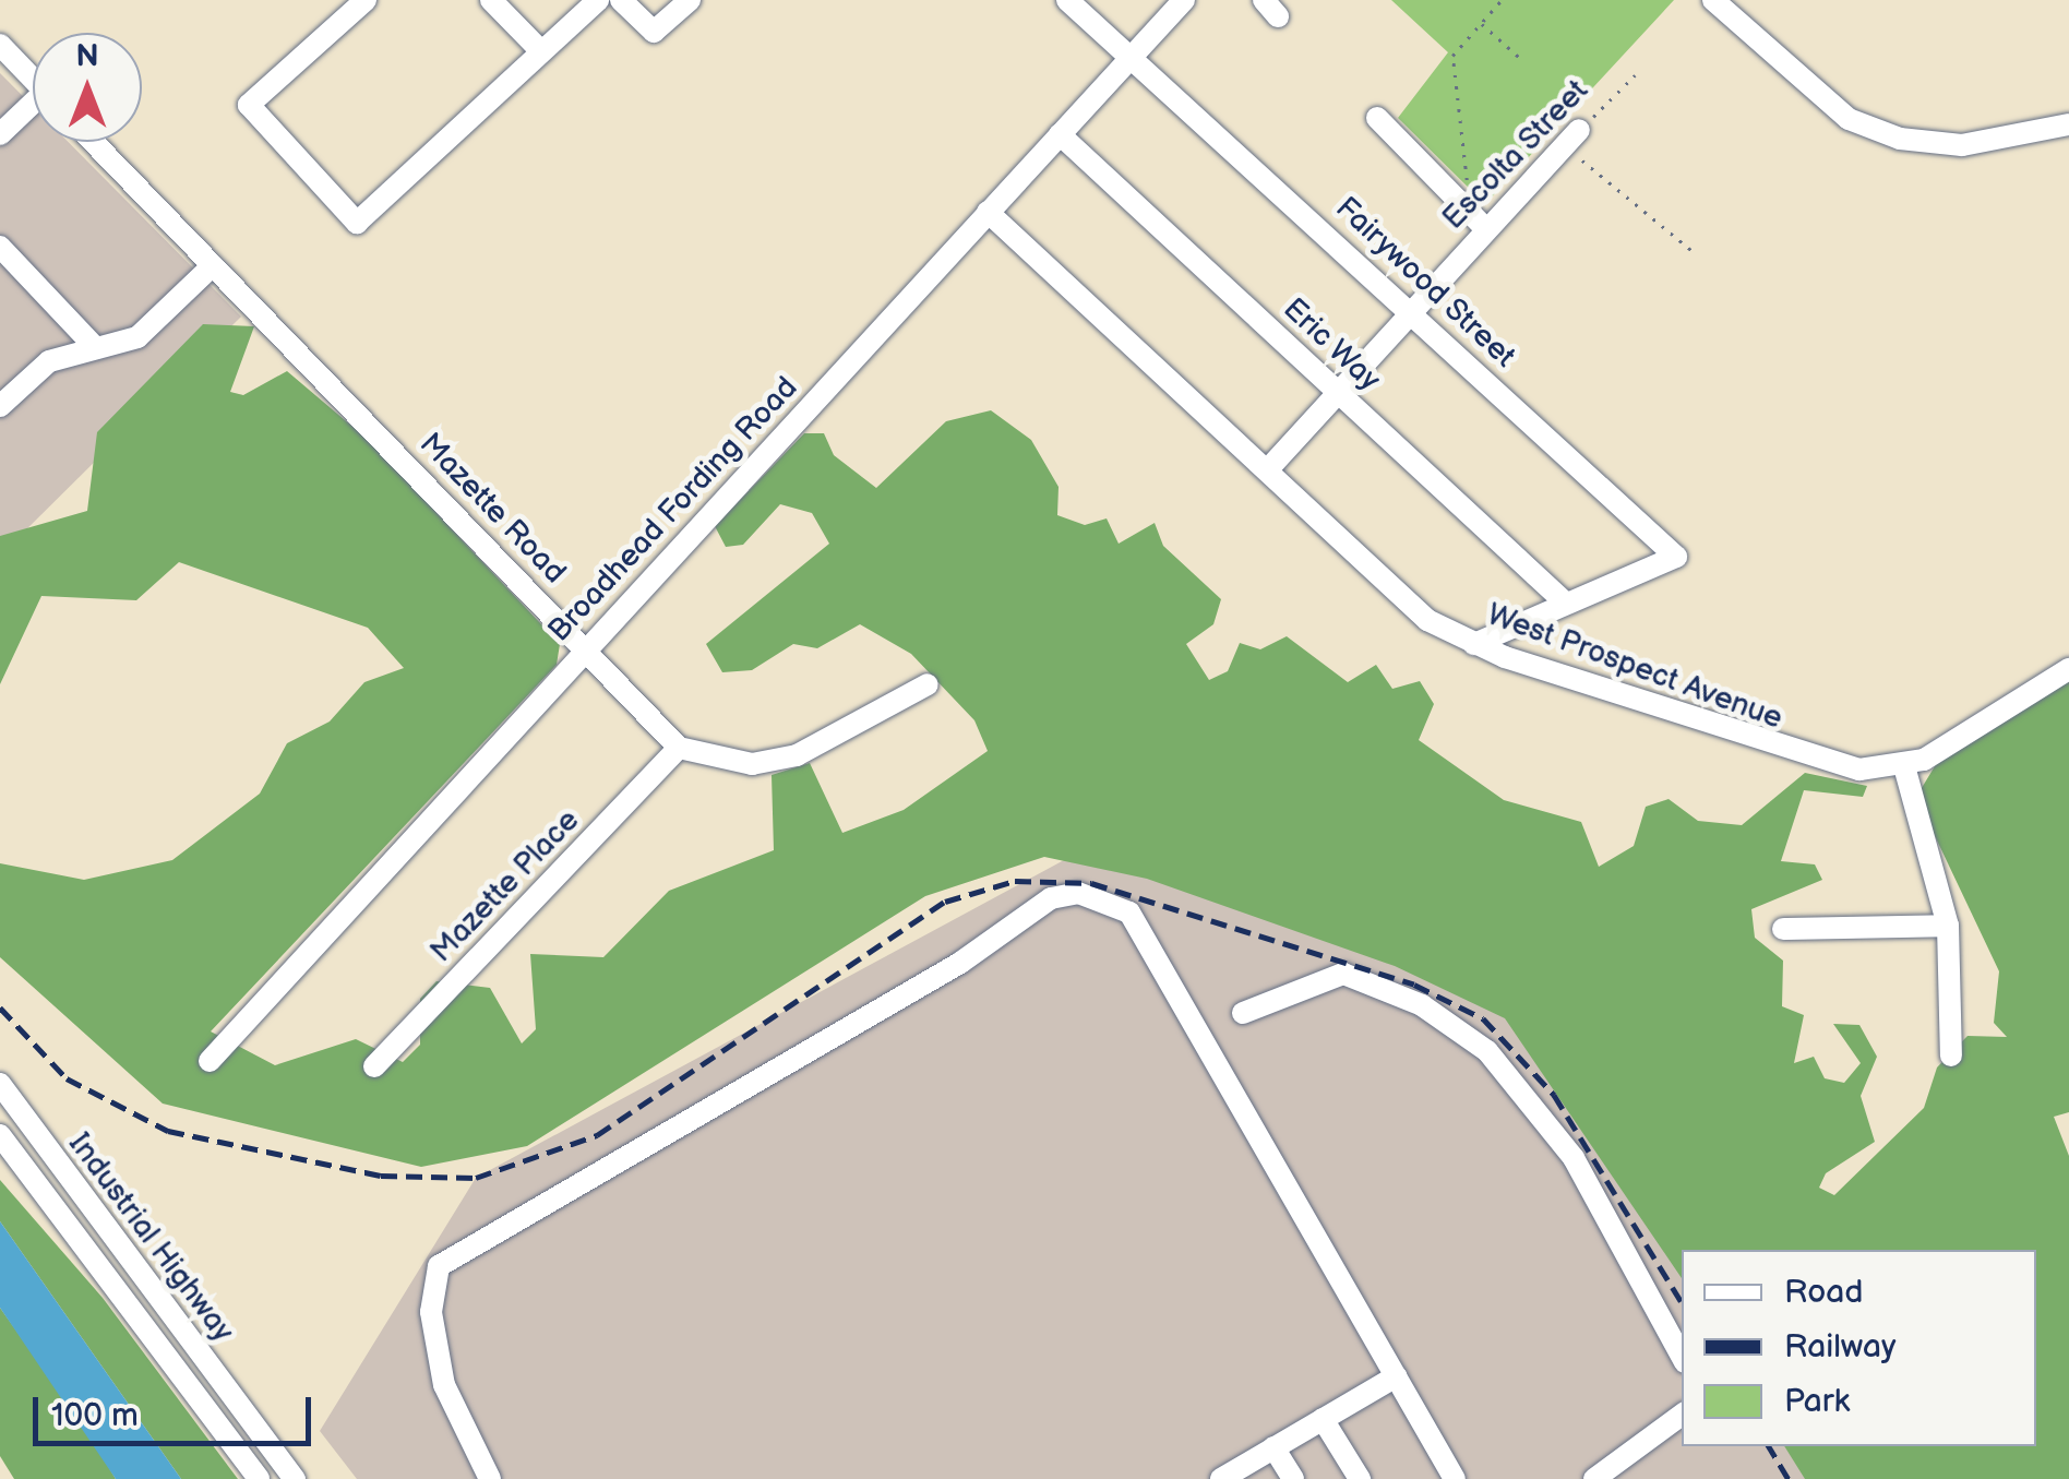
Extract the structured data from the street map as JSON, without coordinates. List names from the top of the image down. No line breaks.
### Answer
{"streets":{"street":["Escolta Street","Fairywood Street","Eric Way","Mazette Road","Broadhead Fording Road","West Prospect Avenue","Mazette Place","Industrial Highway"]},"crossings":[["Escolta Street","Fairywood Street"],["Escolta Street","Eric Way"],["Escolta Street","West Prospect Avenue"],["Fairywood Street","Eric Way"],["Fairywood Street","Broadhead Fording Road"],["Eric Way","Broadhead Fording Road"],["Mazette Road","Broadhead Fording Road"],["Mazette Road","Mazette Place"],["Broadhead Fording Road","West Prospect Avenue"]],"legend":["Road","Railway","Park"],"scale_bar":"100 m","north":"top"}
